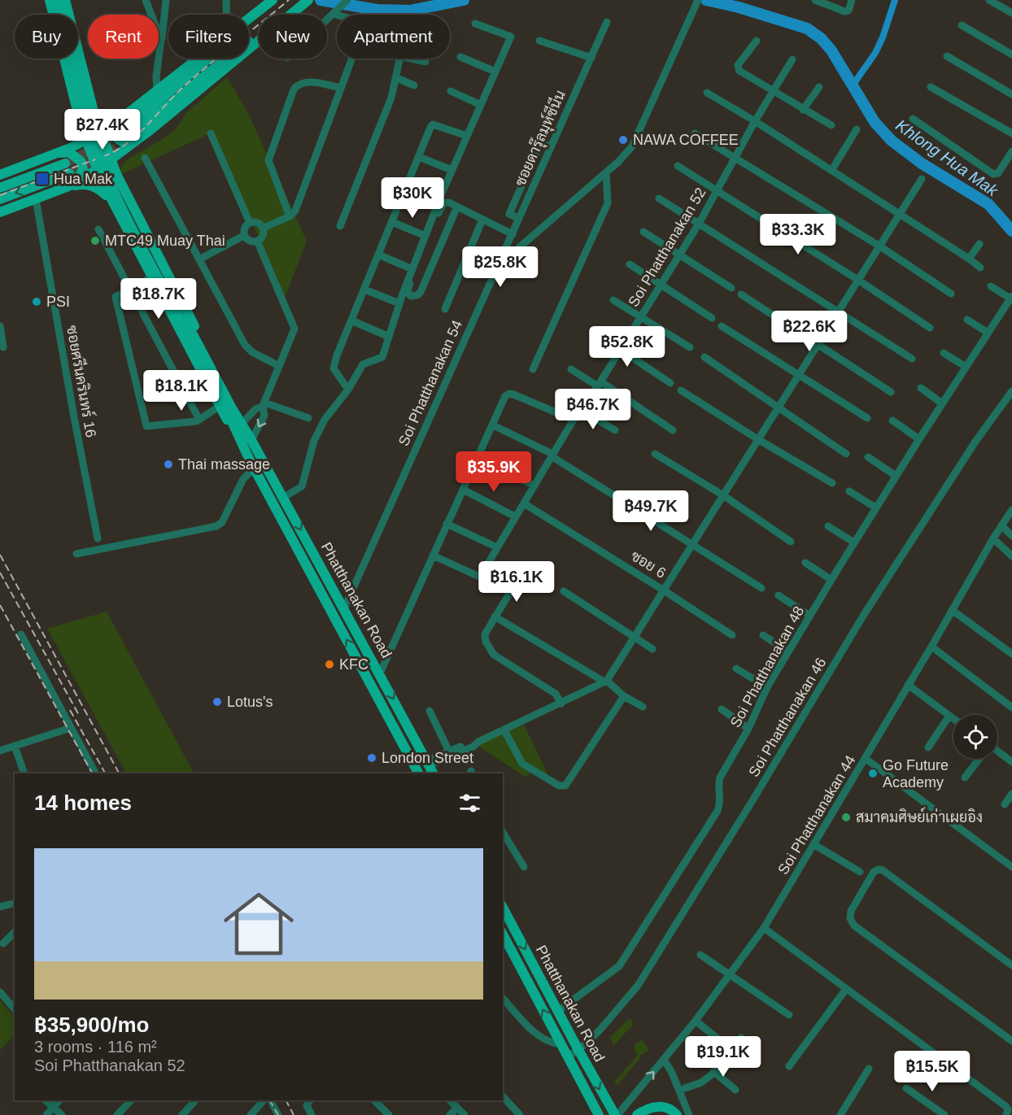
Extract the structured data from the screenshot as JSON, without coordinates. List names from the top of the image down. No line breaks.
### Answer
{"streets":{"main road":["Phatthanakan Road"],"street":["ซอยดารุ๊ลมุห์ซีนีน","Soi Phatthanakan 52","ซอยศรีนครินทร์ 16","Soi Phatthanakan 54","ซอย 6","Soi Phatthanakan 48","Soi Phatthanakan 46","Soi Phatthanakan 44"]},"crossings":[["ซอยดารุ๊ลมุห์ซีนีน","Soi Phatthanakan 54"],["Soi Phatthanakan 52","ซอย 6"],["Soi Phatthanakan 54","Phatthanakan Road"],["Phatthanakan Road","Soi Phatthanakan 48"],["Phatthanakan Road","Soi Phatthanakan 46"],["Phatthanakan Road","Soi Phatthanakan 44"]],"water":["Khlong Hua Mak"],"places":{"other":["NAWA COFFEE","MTC49 Muay Thai","PSI","Thai massage","KFC","Lotus's","London Street","Go Future Academy","สมาคมศิษย์เก่าเผยอิง"],"transit":["Hua Mak"]},"page":{"chip":["Buy","Rent","Filters","New","Apartment"],"price":["฿27.4K","฿30K","฿33.3K","฿25.8K","฿18.7K","฿22.6K","฿52.8K","฿18.1K","฿46.7K","฿35.9K","฿49.7K","฿16.1K","฿19.1K","฿15.5K"],"heading":"14 homes","list":[{"name":"฿35,900/mo","note":"3 rooms · 116 m² · Soi Phatthanakan 52"}]}}
